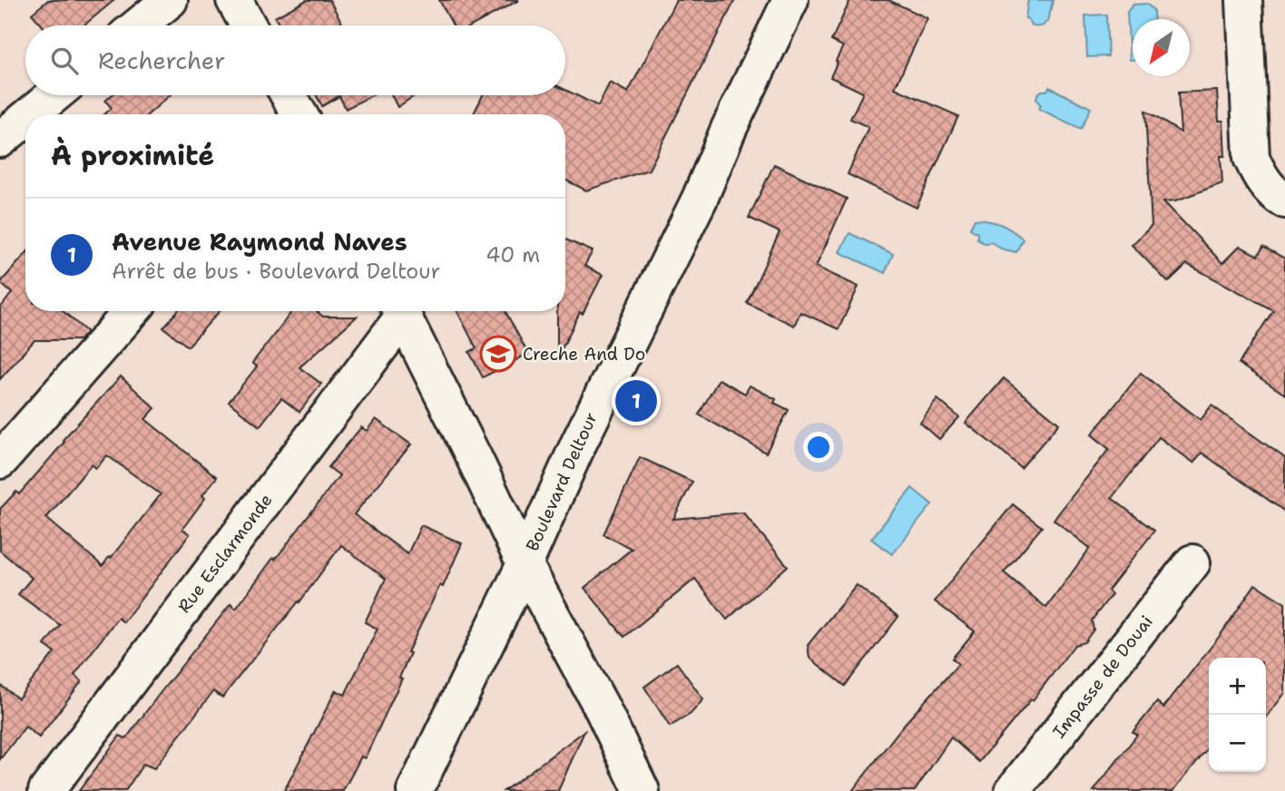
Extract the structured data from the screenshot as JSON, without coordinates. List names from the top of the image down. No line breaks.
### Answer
{"streets":{"street":["Boulevard Deltour","Rue Esclarmonde","Impasse de Douai"]},"places":{"school or university":["Creche And Do"]},"north":"bottom left","page":{"search":"Rechercher","heading":"À proximité","list":[{"mark":"1","name":"Avenue Raymond Naves","note":"Arrêt de bus · Boulevard Deltour","value":"40 m"}],"pins":"1","map_buttons":["+","−"]}}
